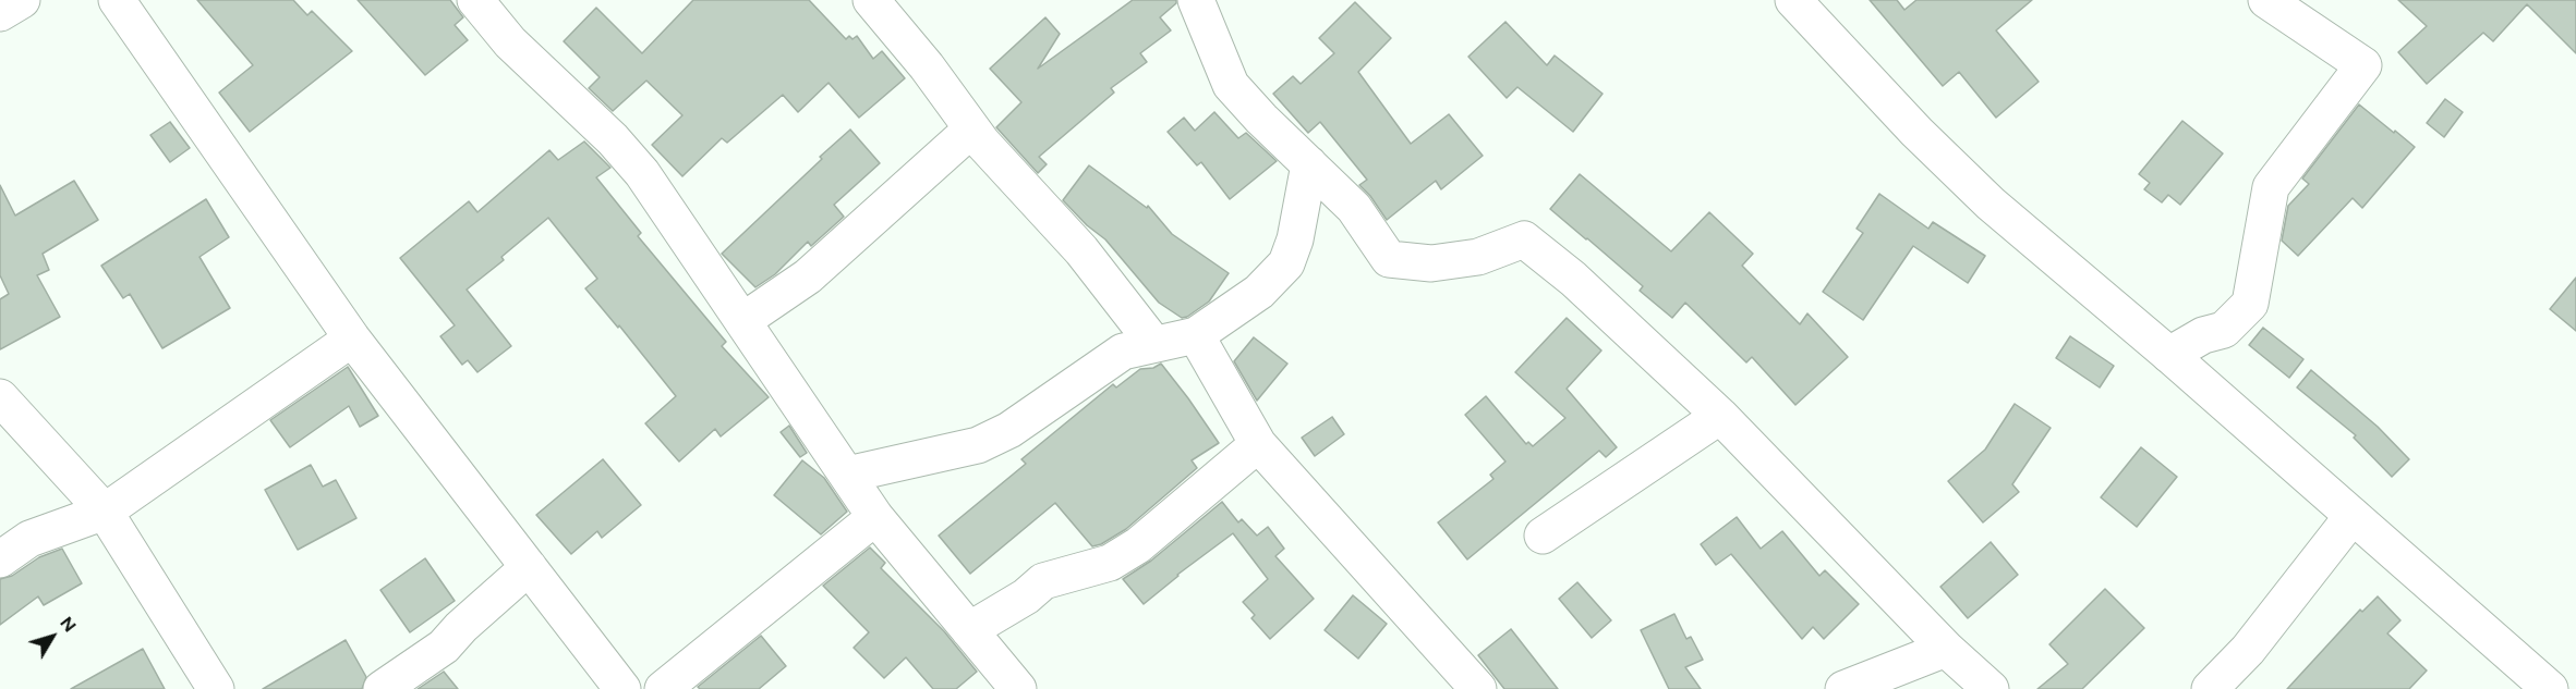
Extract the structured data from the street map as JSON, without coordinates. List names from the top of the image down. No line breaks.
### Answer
{"north":"top right"}
